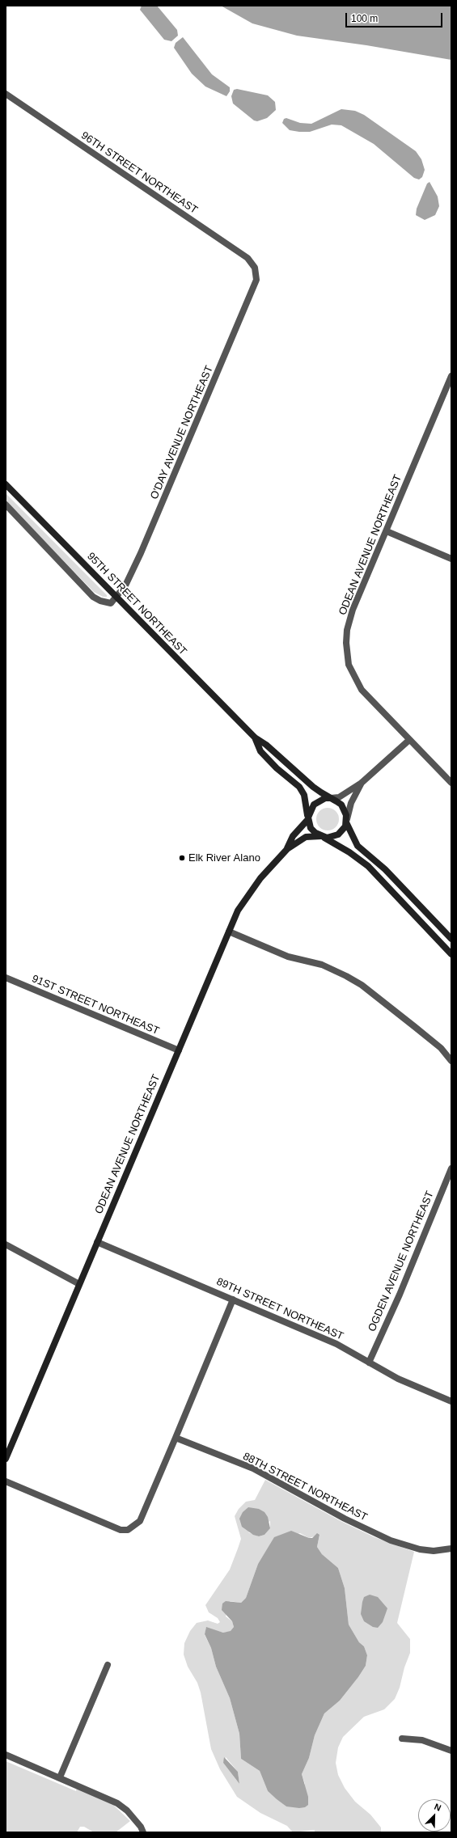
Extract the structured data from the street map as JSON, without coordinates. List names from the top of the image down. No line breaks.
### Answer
{"streets":{"main road":["ODEAN AVENUE NORTHEAST","95TH STREET NORTHEAST"],"street":["96TH STREET NORTHEAST","O'DAY AVENUE NORTHEAST","91ST STREET NORTHEAST","OGDEN AVENUE NORTHEAST","89TH STREET NORTHEAST","88TH STREET NORTHEAST"]},"crossings":[["96TH STREET NORTHEAST","O'DAY AVENUE NORTHEAST"],["O'DAY AVENUE NORTHEAST","95TH STREET NORTHEAST"],["ODEAN AVENUE NORTHEAST","91ST STREET NORTHEAST"],["ODEAN AVENUE NORTHEAST","89TH STREET NORTHEAST"],["OGDEN AVENUE NORTHEAST","89TH STREET NORTHEAST"]],"places":["Elk River Alano"],"scale_bar":"100 m","north":"top right"}
